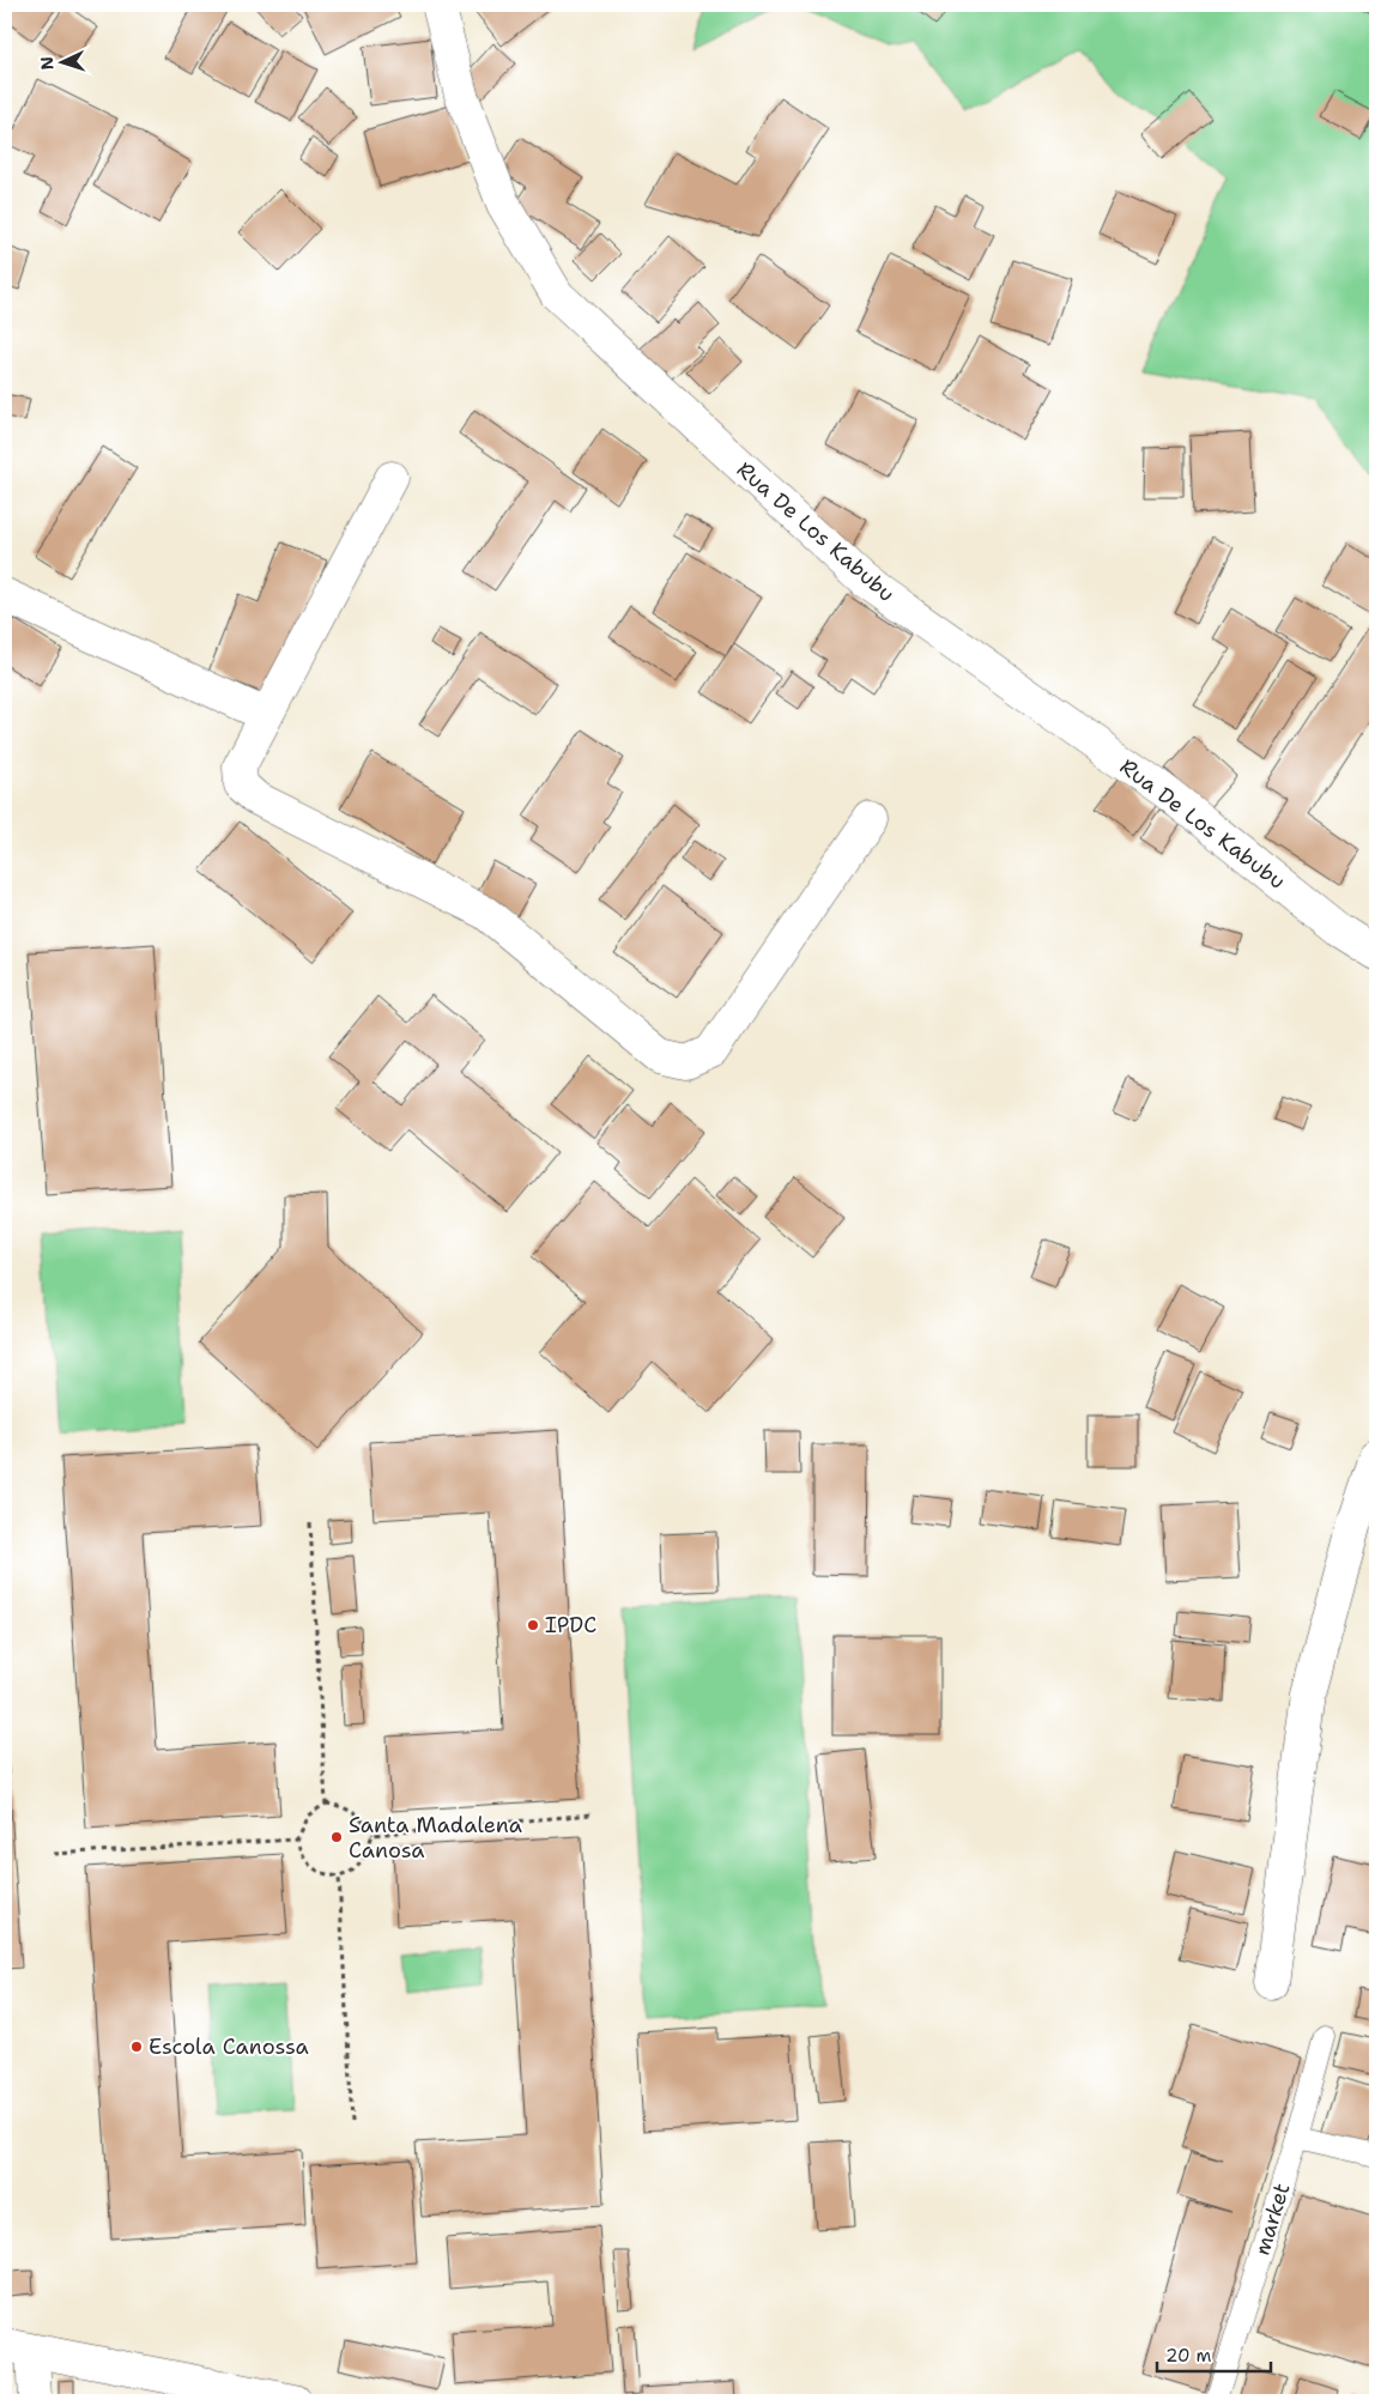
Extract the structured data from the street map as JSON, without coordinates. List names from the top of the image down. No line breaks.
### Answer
{"streets":{"street":["Rua De Los Kabubu"],"lane":["market"]},"places":["IPDC","Santa Madalena Canosa","Escola Canossa"],"scale_bar":"20 m","north":"left"}
